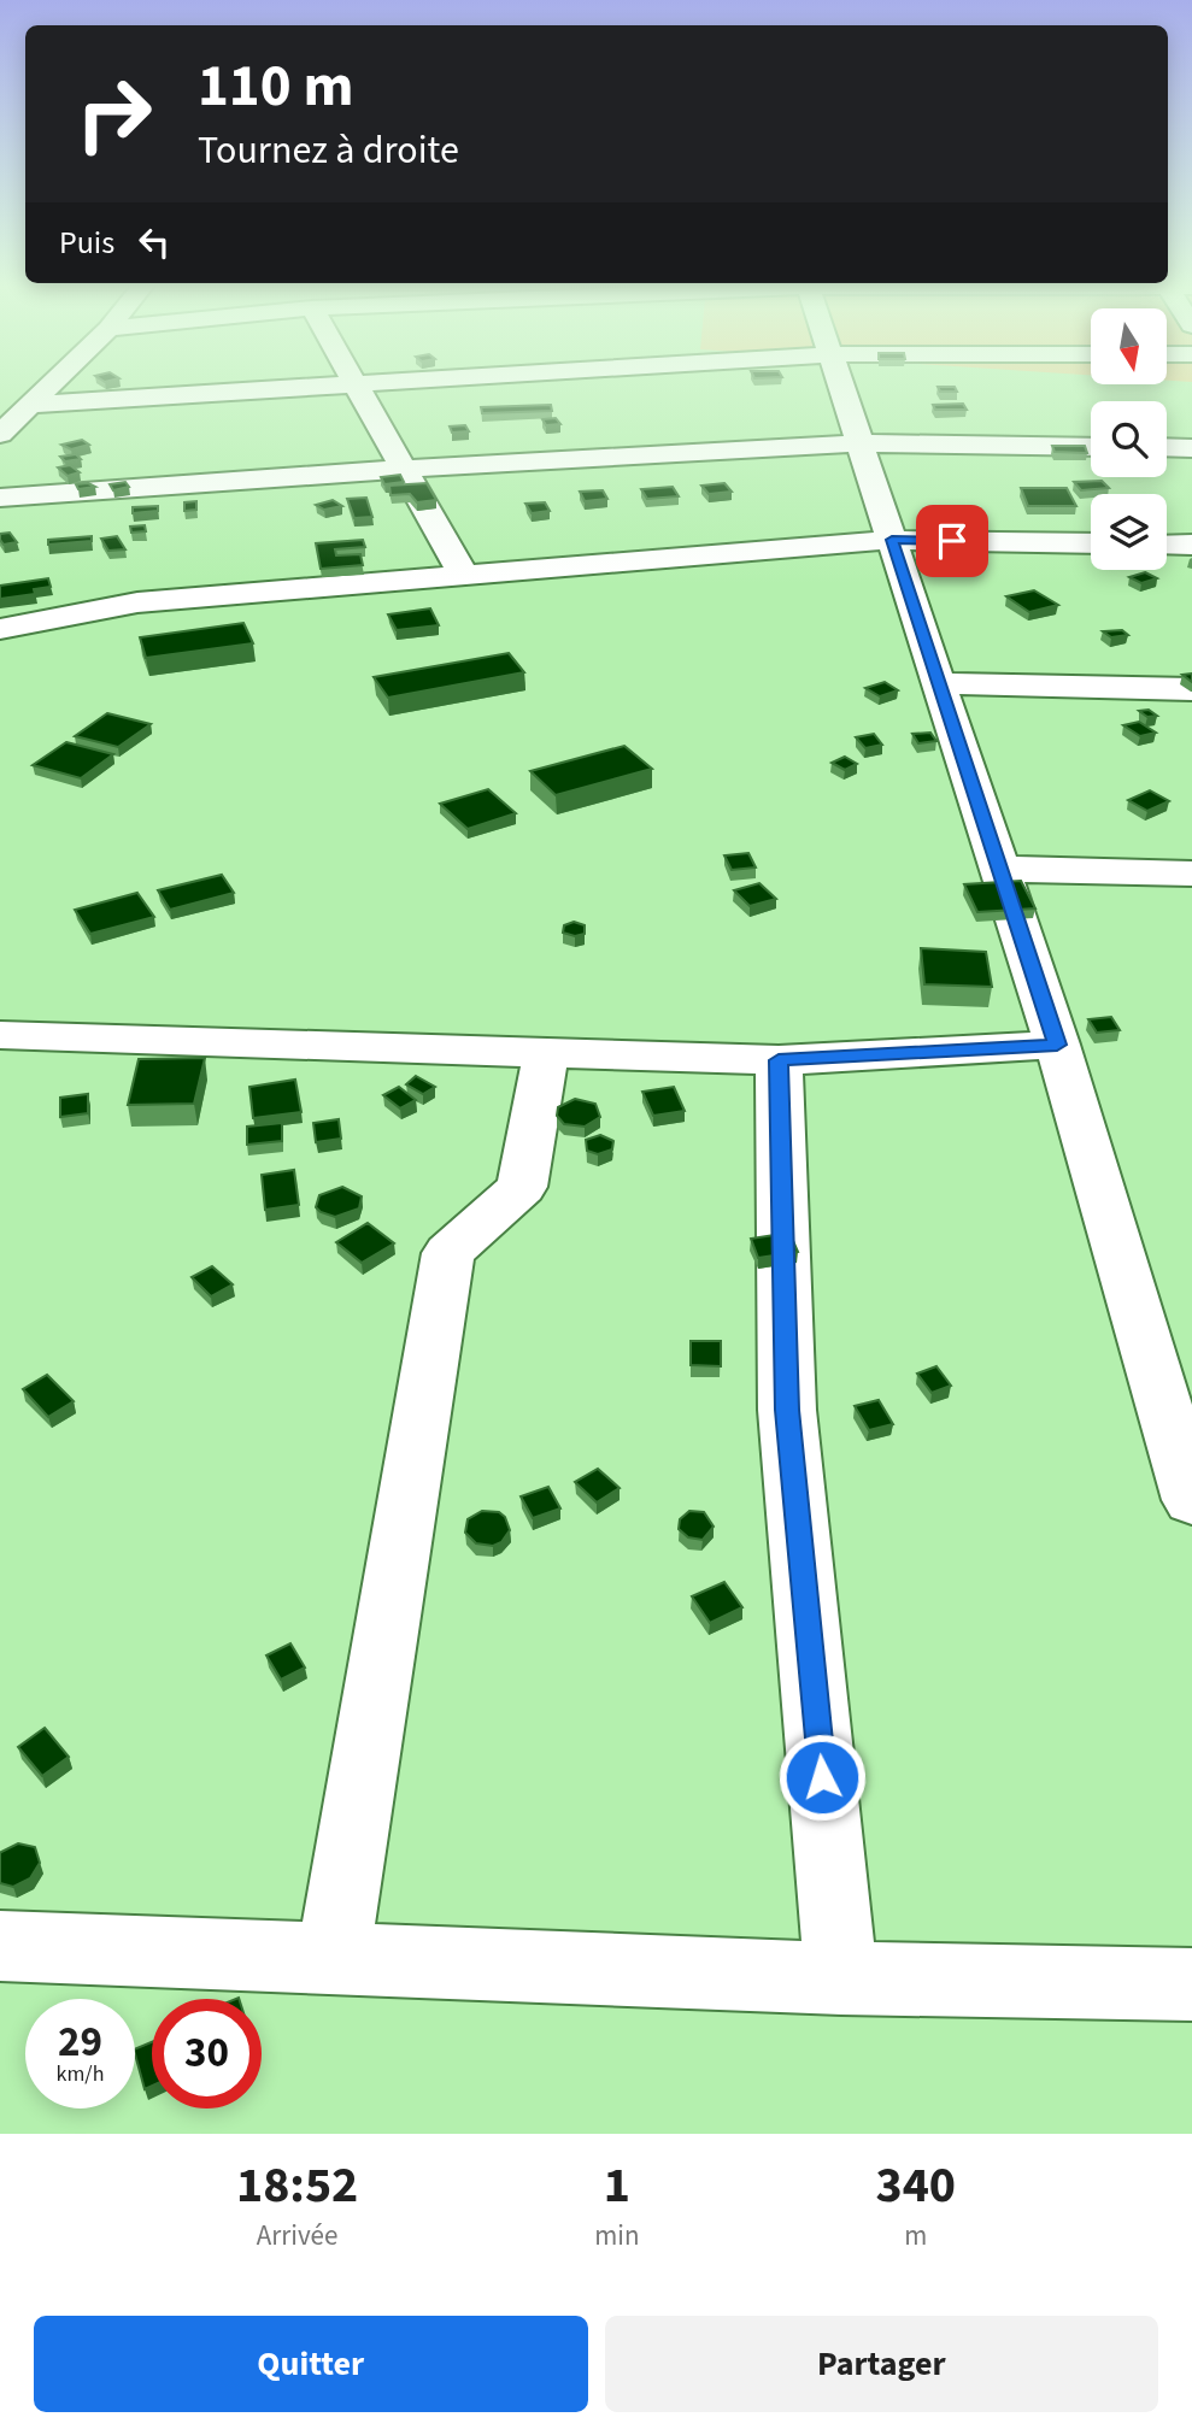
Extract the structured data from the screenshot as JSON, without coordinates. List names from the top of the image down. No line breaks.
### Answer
{"north":"bottom","page":{"turn":["110 m","Tournez à droite"],"then":"Puis","speed":"29 km/h","limit":"30","eta":["18:52","Arrivée","1","min","340","m"],"buttons":["Quitter","Partager"]}}
